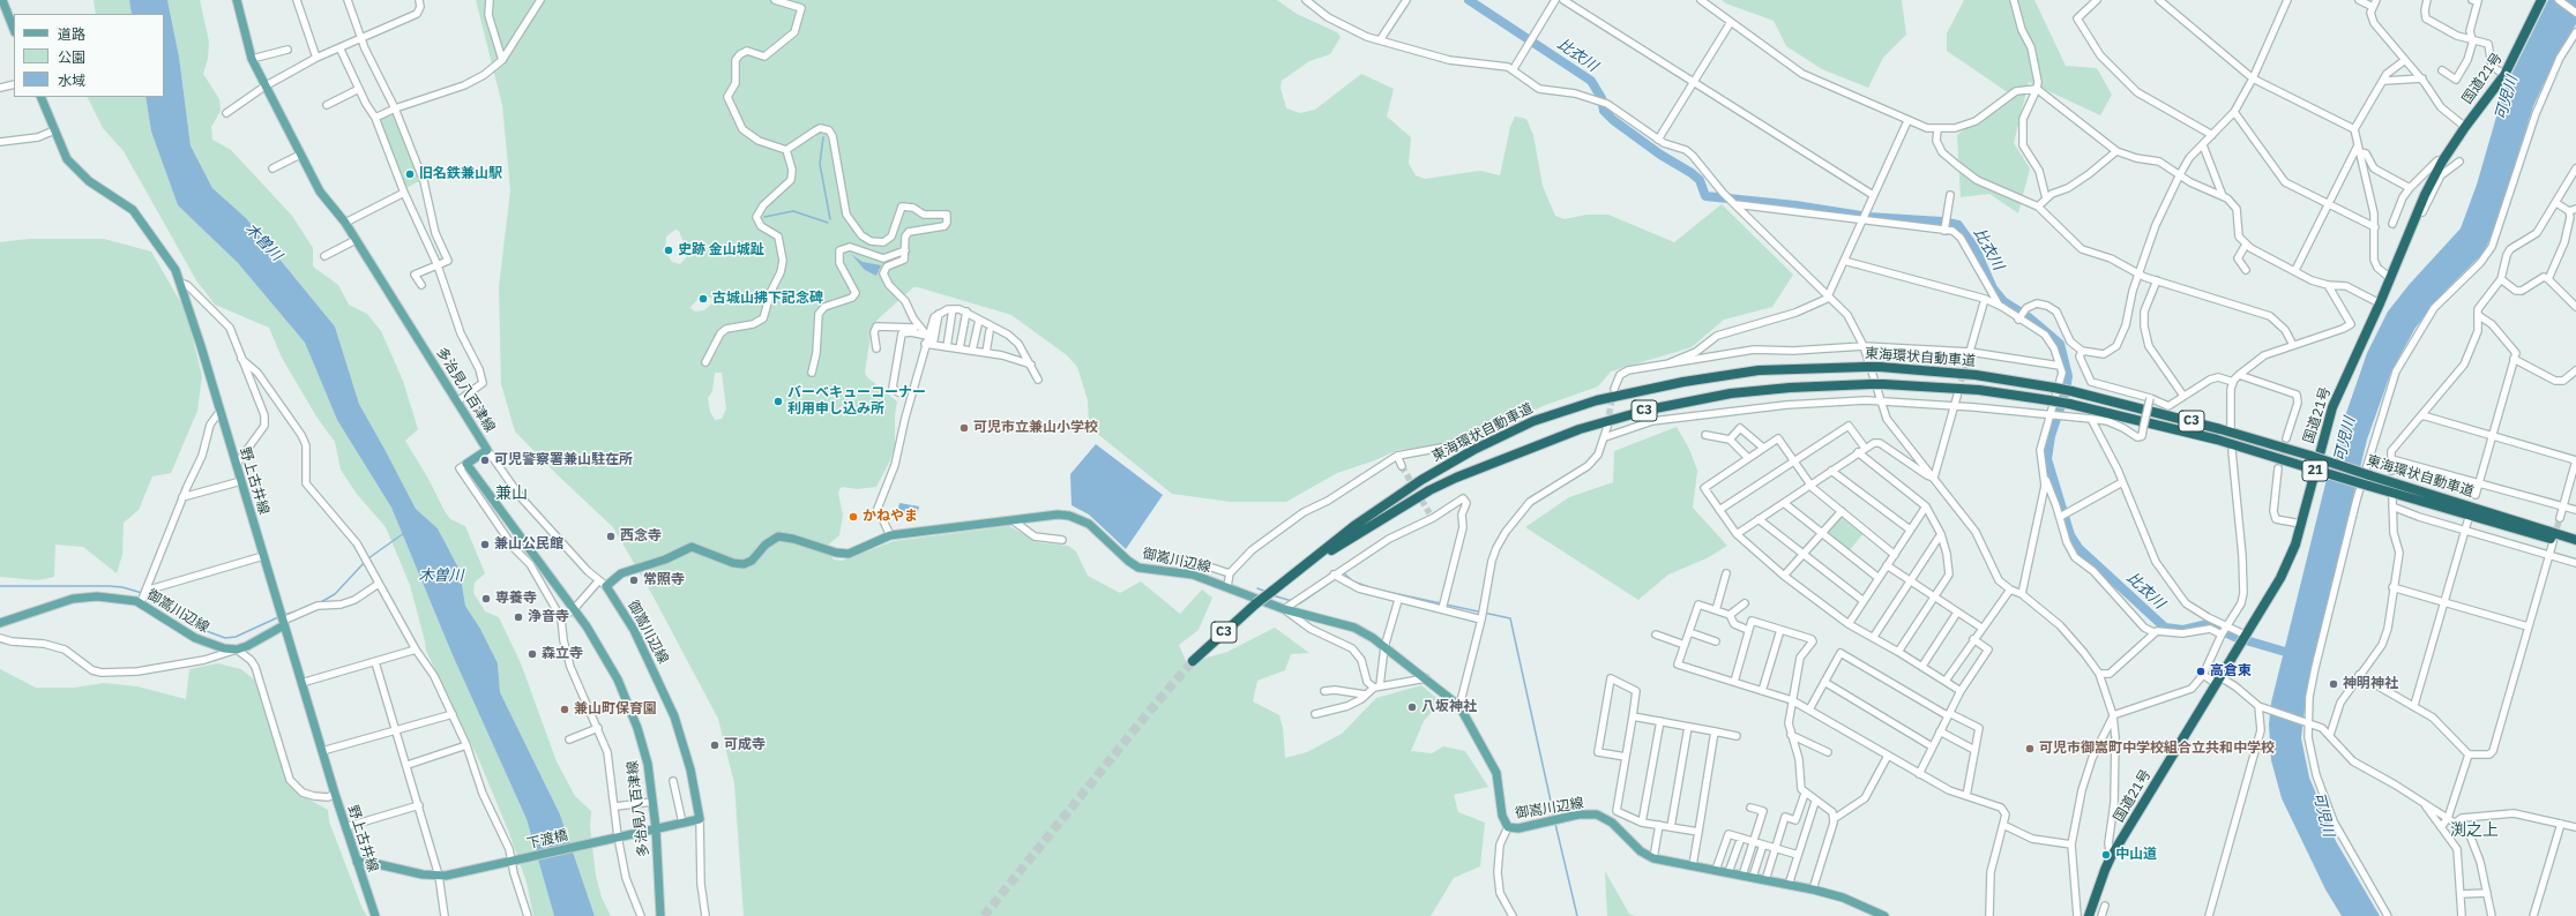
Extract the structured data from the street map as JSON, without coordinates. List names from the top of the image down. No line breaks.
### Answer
{"streets":{"highway":["国道21号","東海環状自動車道","C3","21"],"main road":["多治見八百津線","野上古井線","御嵩川辺線","下渡橋"]},"districts":["兼山","渕之上"],"water":["比衣川","可児川","木曽川"],"places":["旧名鉄兼山駅","史跡 金山城趾","古城山拂下記念碑","バーベキューコーナー 利用申し込み所","可児市立兼山小学校","可児警察署兼山駐在所","かねやま","西念寺","兼山公民館","常照寺","専養寺","浄音寺","森立寺","高倉東","神明神社","八坂神社","兼山町保育園","可成寺","可児市御嵩町中学校組合立共和中学校","中山道"],"legend":["道路","公園","水域"]}
